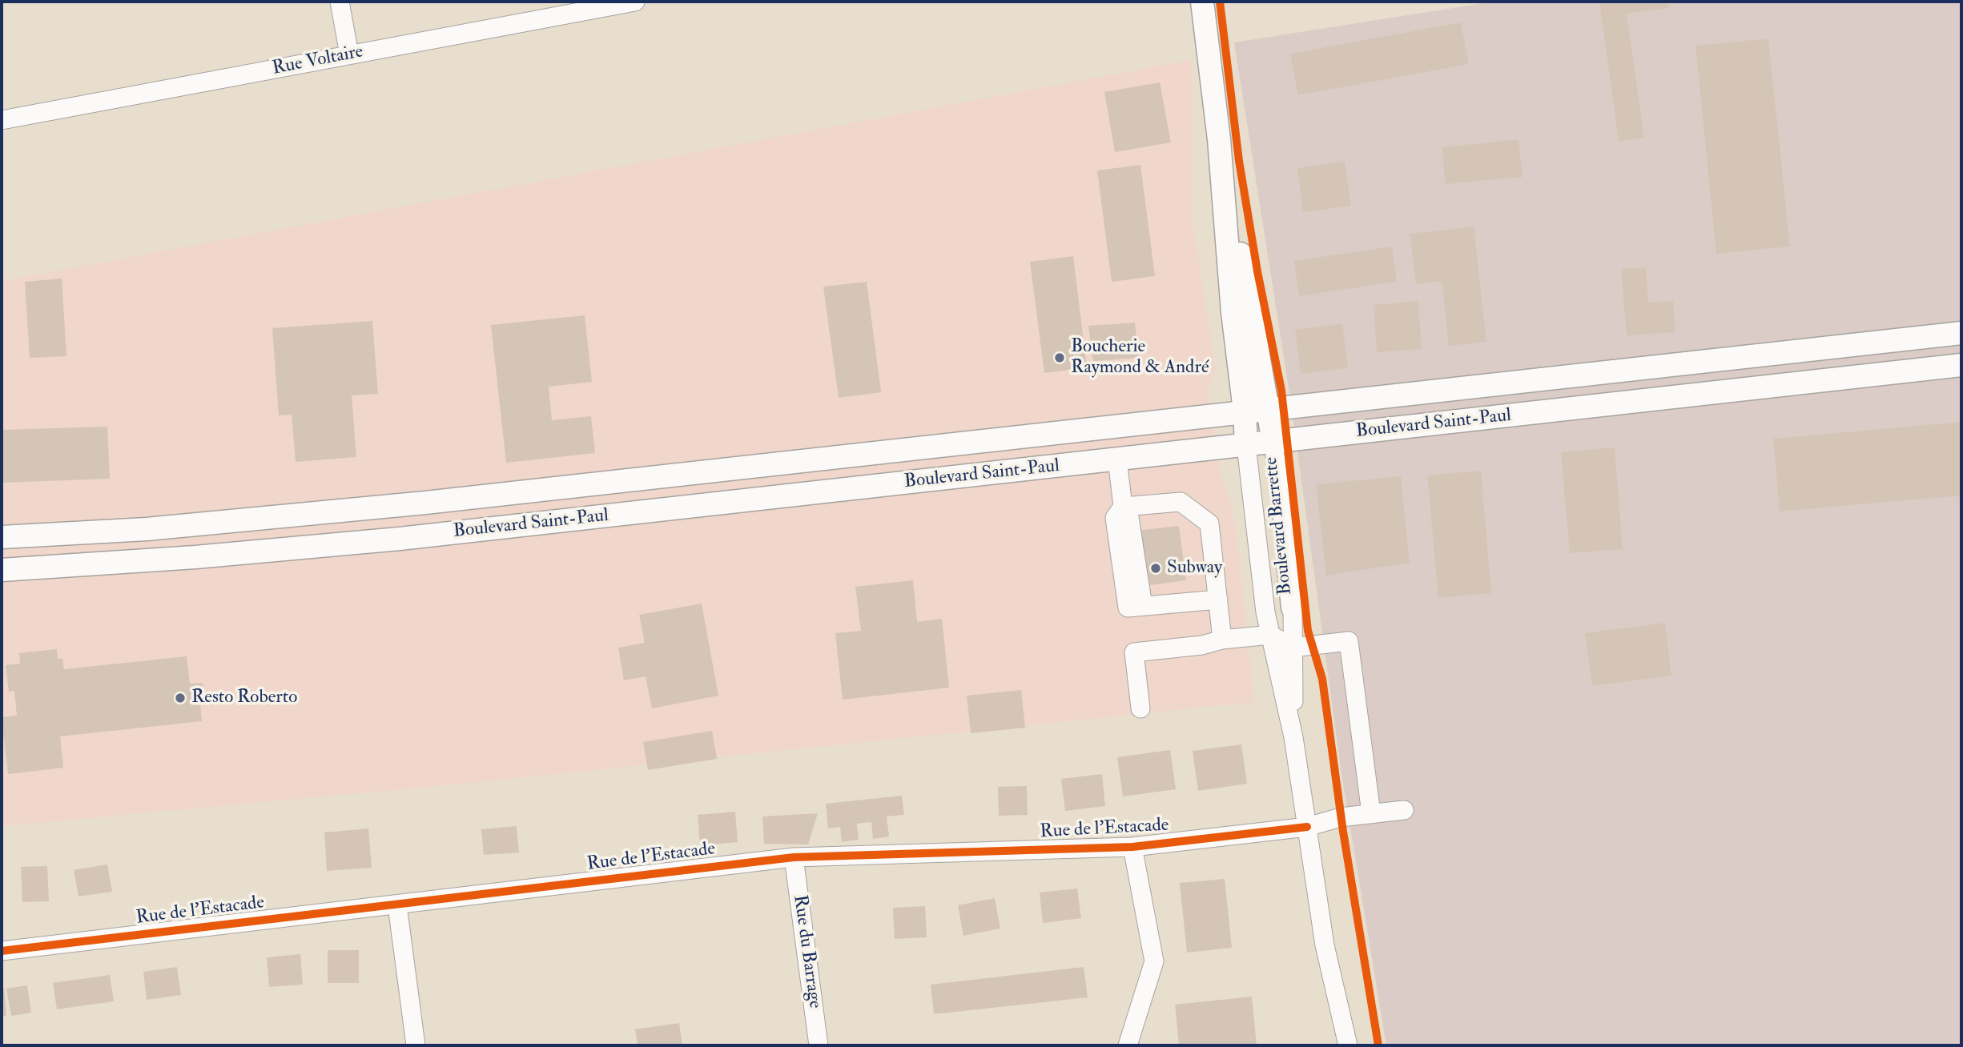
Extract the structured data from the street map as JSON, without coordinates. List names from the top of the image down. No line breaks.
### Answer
{"streets":{"main road":["Boulevard Saint-Paul","Boulevard Barrette"],"street":["Rue Voltaire","Rue de l'Estacade","Rue du Barrage"]},"crossings":[["Boulevard Saint-Paul","Boulevard Barrette"],["Boulevard Barrette","Rue de l'Estacade"],["Rue de l'Estacade","Rue du Barrage"]],"places":["Boucherie Raymond & André","Subway","Resto Roberto"]}
